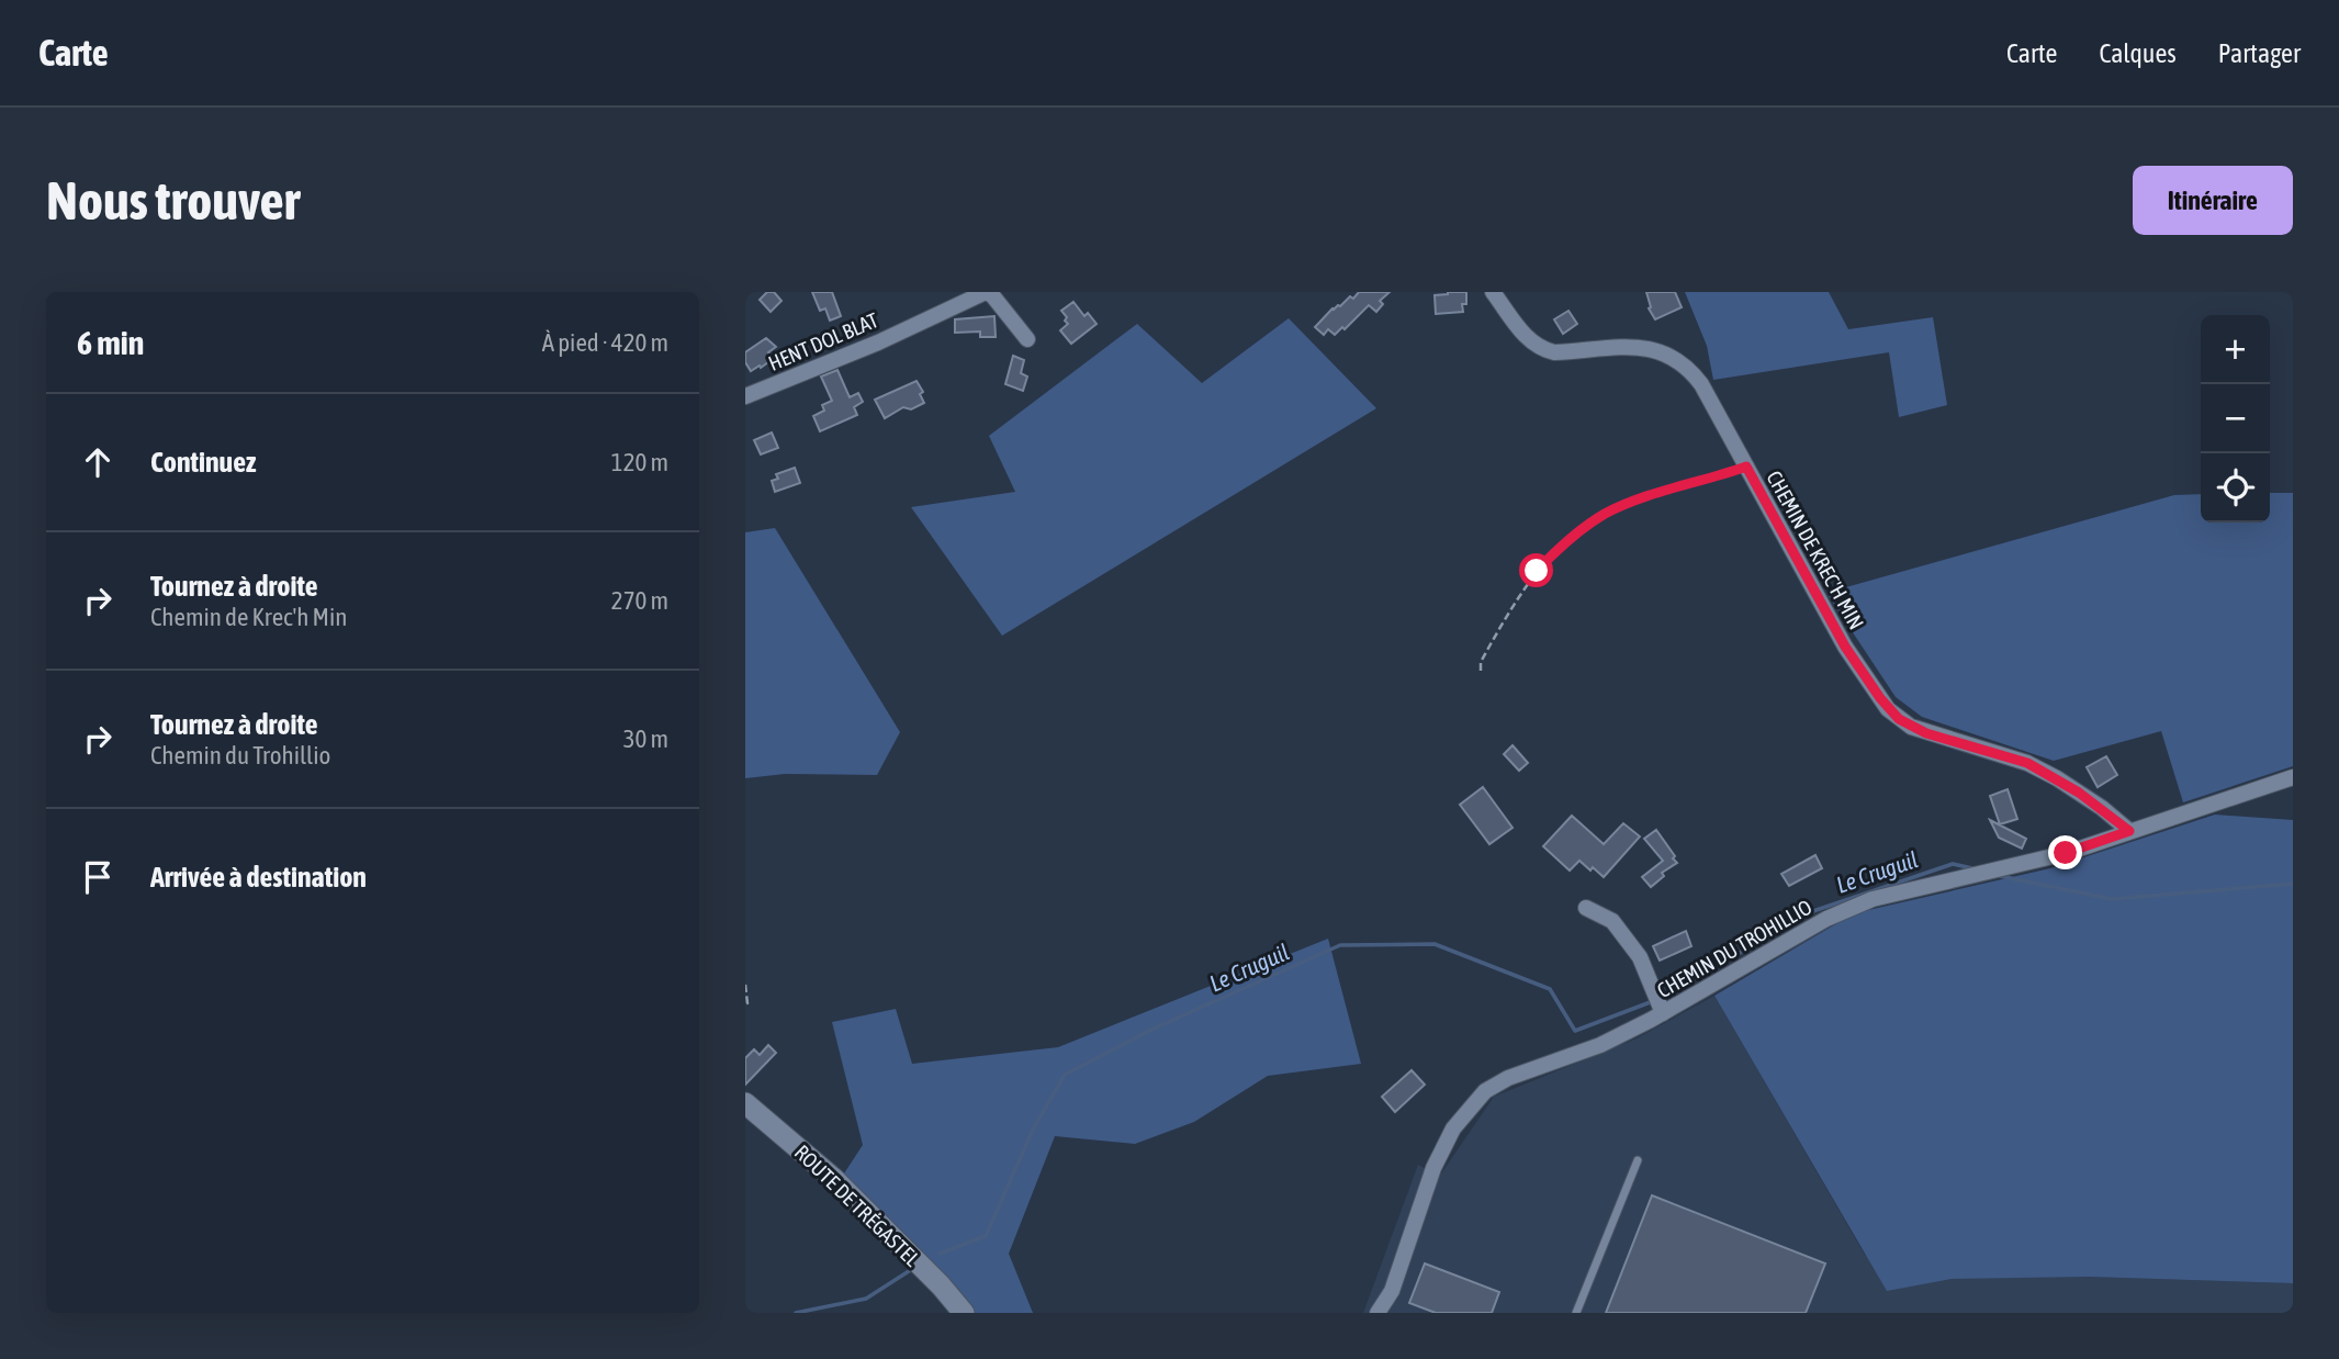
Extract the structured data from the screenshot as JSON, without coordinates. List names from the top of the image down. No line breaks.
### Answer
{"streets":{"main road":["ROUTE DE TRÉGASTEL"],"street":["HENT DOL BLAT","CHEMIN DE KREC'H MIN","CHEMIN DU TROHILLIO"]},"crossings":[["CHEMIN DE KREC'H MIN","CHEMIN DU TROHILLIO"]],"water":["Le Cruguil"],"page":{"header":"Carte","nav":["Carte","Calques","Partager"],"buttons":"Itinéraire","title":"Nous trouver","heading":["6 min","À pied · 420 m"],"map_buttons":["+","−"],"list":[["Continuez","120 m"],["Tournez à droite","Chemin de Krec'h Min","270 m"],["Tournez à droite","Chemin du Trohillio","30 m"],"Arrivée à destination"]}}
